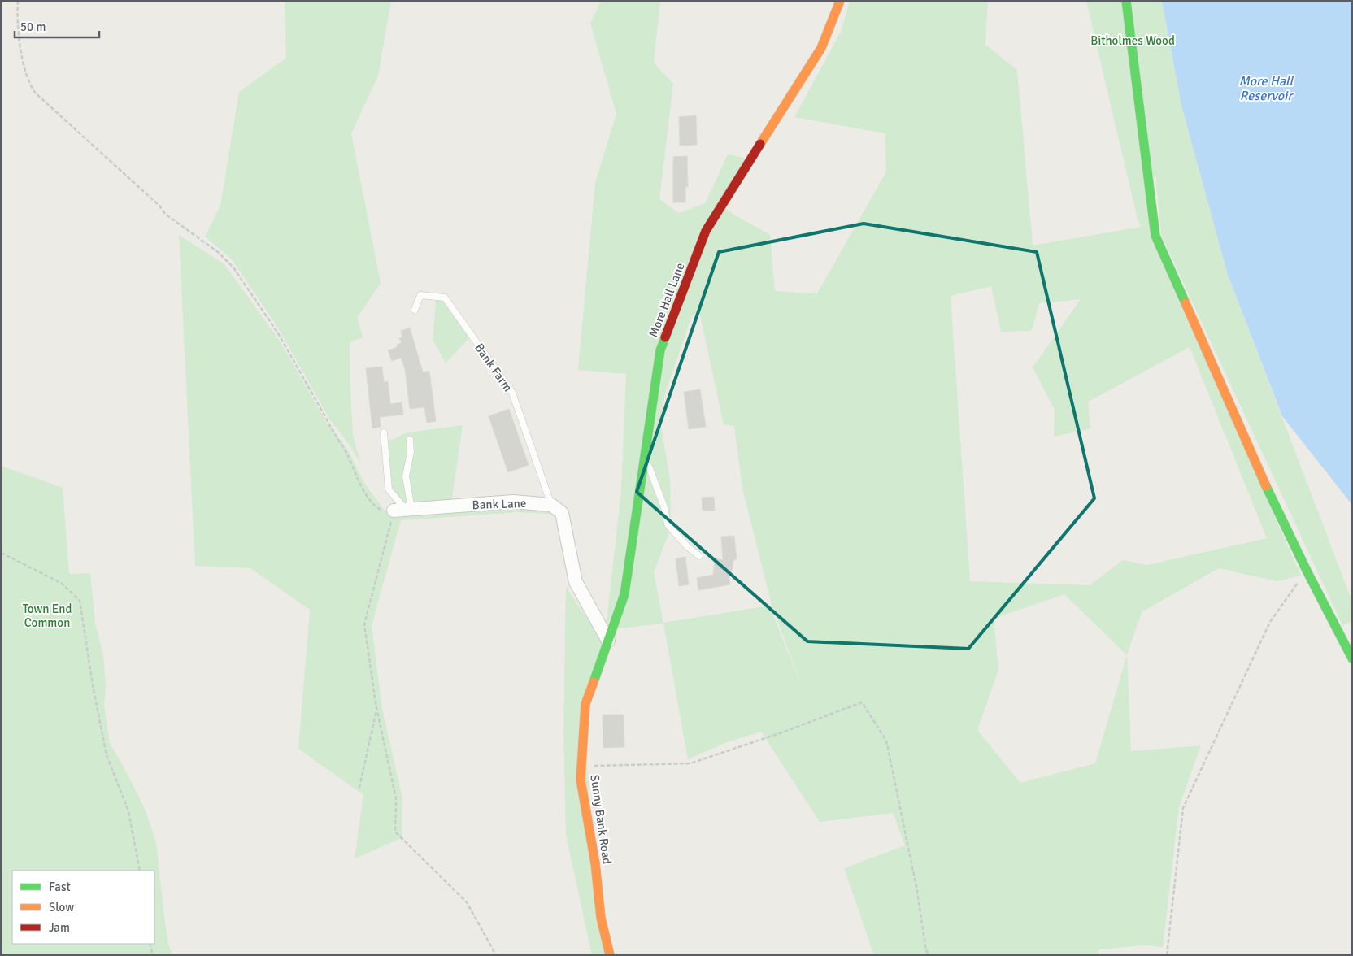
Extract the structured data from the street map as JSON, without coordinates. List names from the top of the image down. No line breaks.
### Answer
{"streets":{"street":["More Hall Lane","Bank Lane","Sunny Bank Road"],"lane":["Bank Farm"]},"crossings":[["More Hall Lane","Sunny Bank Road"],["Bank Farm","Bank Lane"]],"water":["More Hall Reservoir"],"parks":["Bitholmes Wood","Town End Common"],"legend":["Fast","Slow","Jam"],"scale_bar":"50 m"}
